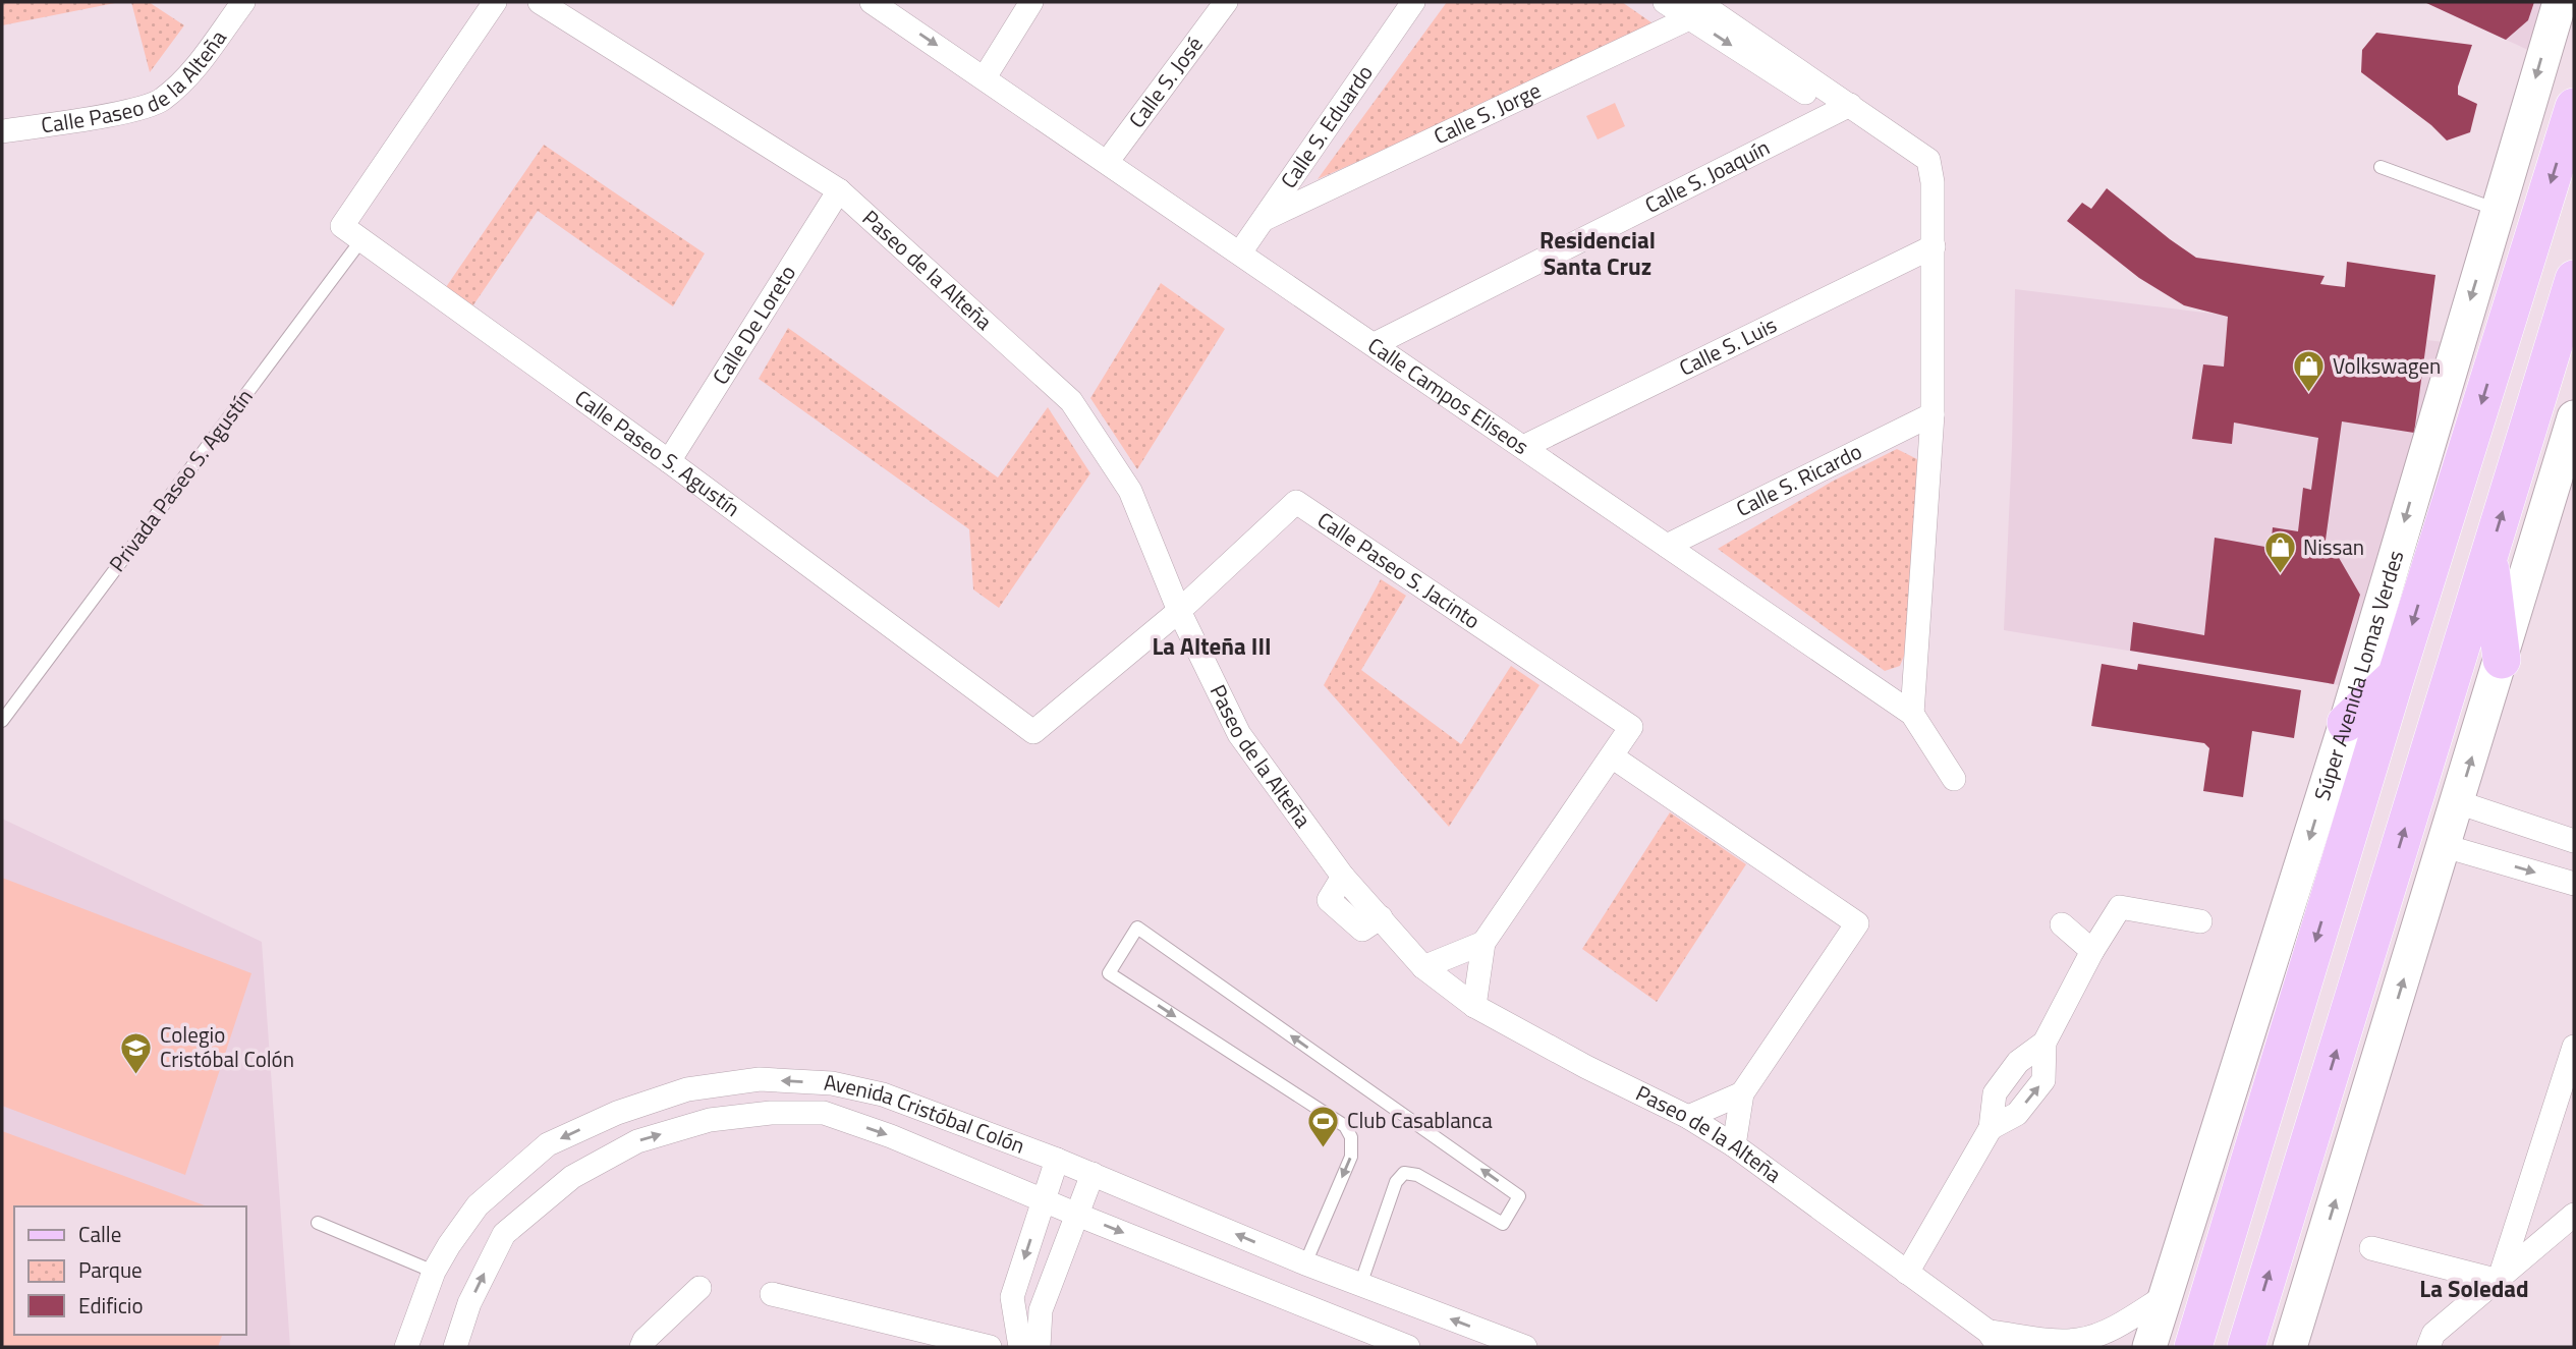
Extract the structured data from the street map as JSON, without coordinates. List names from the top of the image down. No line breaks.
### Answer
{"streets":{"main road":["Súper Avenida Lomas Verdes"],"street":["Calle Paseo de la Alteña","Calle S. José","Calle S. Jorge","Calle S. Eduardo","Calle S. Joaquín","Paseo de la Alteña","Calle De Loreto","Calle S. Luis","Calle Campos Eliseos","Calle Paseo S. Agustín","Calle S. Ricardo","Calle Paseo S. Jacinto","Avenida Cristóbal Colón"],"lane":["Privada Paseo S. Agustín"]},"crossings":[["Calle S. José","Calle Campos Eliseos"],["Calle S. Jorge","Calle S. Eduardo"],["Calle S. Eduardo","Calle Campos Eliseos"],["Calle S. Joaquín","Calle Campos Eliseos"],["Paseo de la Alteña","Calle De Loreto"],["Paseo de la Alteña","Calle Paseo S. Agustín"],["Paseo de la Alteña","Calle Paseo S. Jacinto"],["Paseo de la Alteña","Súper Avenida Lomas Verdes"],["Calle De Loreto","Calle Paseo S. Agustín"],["Calle S. Luis","Calle Campos Eliseos"],["Calle Campos Eliseos","Calle S. Ricardo"],["Calle Paseo S. Agustín","Privada Paseo S. Agustín"],["Calle Paseo S. Agustín","Calle Paseo S. Jacinto"]],"districts":["Residencial Santa Cruz","La Alteña III","La Soledad"],"places":{"shop":["Volkswagen","Nissan"],"school or university":["Colegio Cristóbal Colón"],"sports":["Club Casablanca"]},"legend":["Calle","Parque","Edificio"]}
